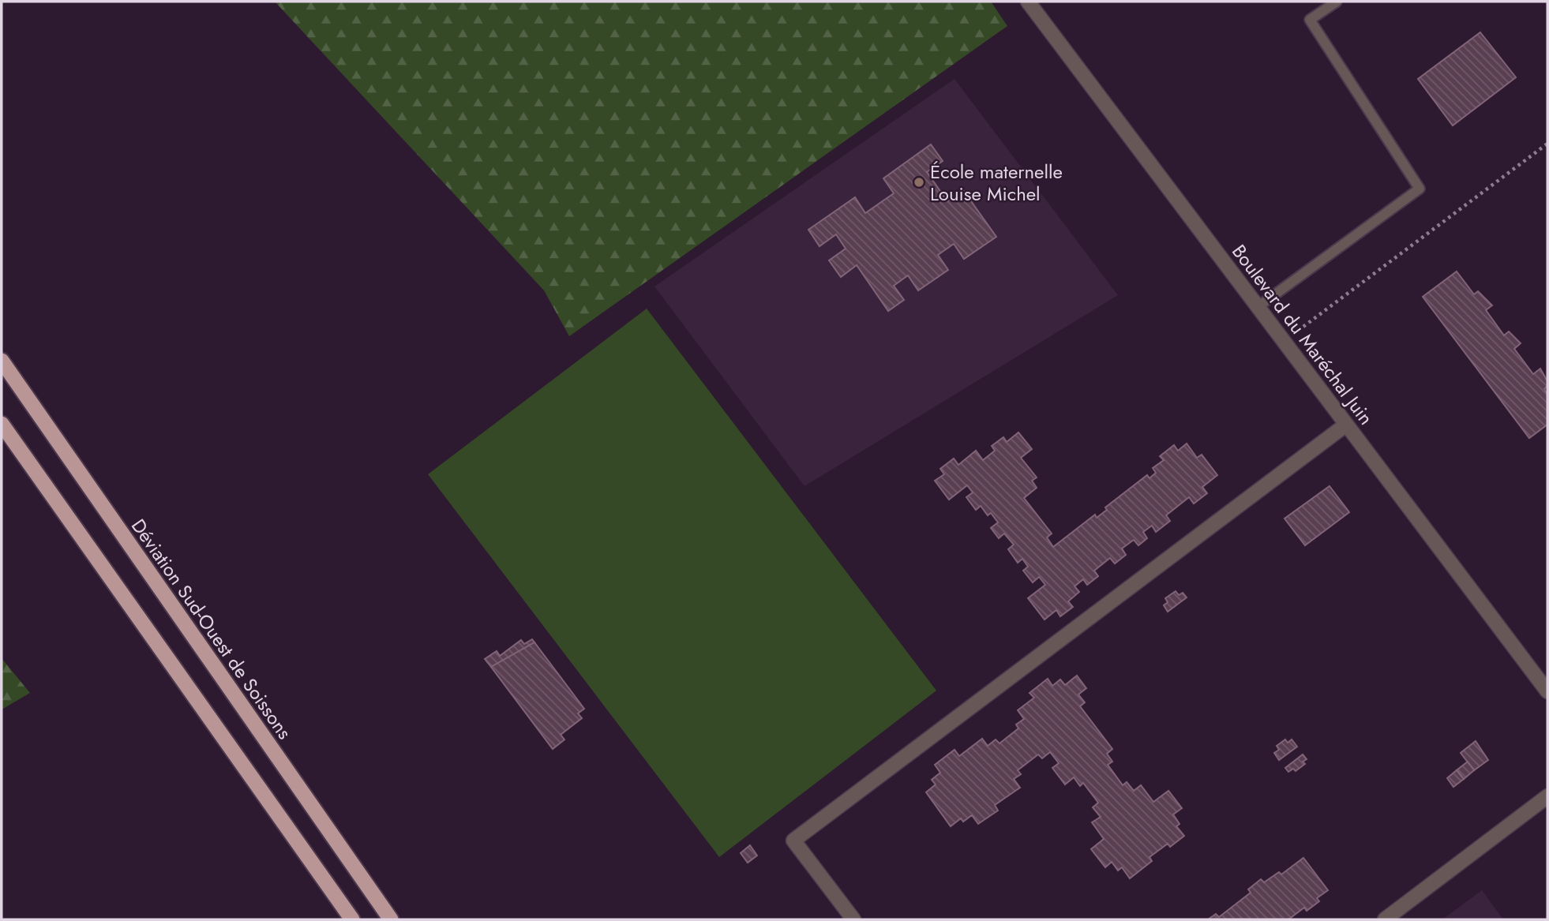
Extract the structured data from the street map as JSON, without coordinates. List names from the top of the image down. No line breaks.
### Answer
{"streets":{"highway":["Déviation Sud-Ouest de Soissons"],"street":["Boulevard du Maréchal Juin"]},"places":["École maternelle Louise Michel"]}
